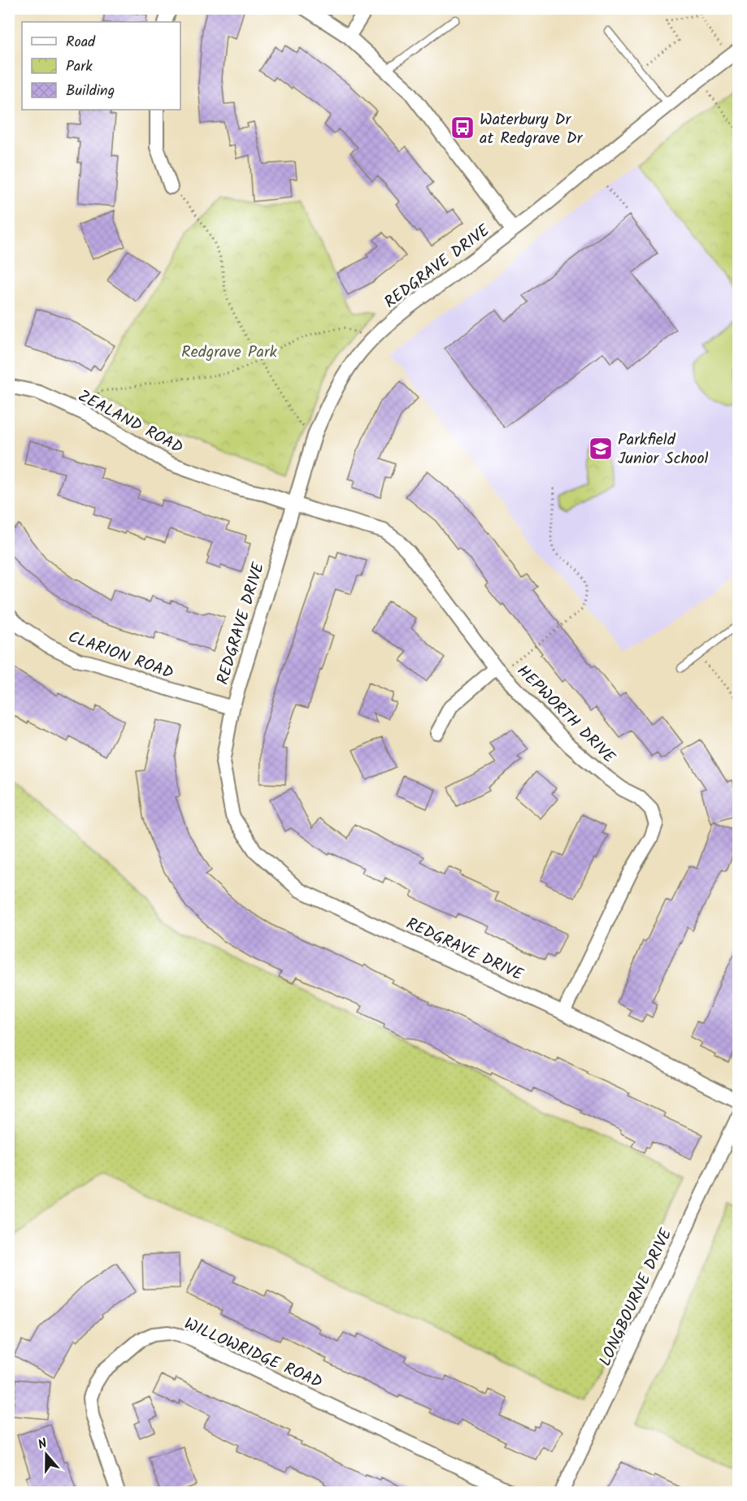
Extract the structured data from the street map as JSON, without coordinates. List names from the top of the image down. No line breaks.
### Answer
{"streets":{"street":["REDGRAVE DRIVE","ZEALAND ROAD","CLARION ROAD","HEPWORTH DRIVE","LONGBOURNE DRIVE","WILLOWRIDGE ROAD"]},"crossings":[["REDGRAVE DRIVE","ZEALAND ROAD"],["REDGRAVE DRIVE","CLARION ROAD"],["REDGRAVE DRIVE","HEPWORTH DRIVE"],["ZEALAND ROAD","HEPWORTH DRIVE"]],"parks":["Redgrave Park"],"places":{"bus stop":["Waterbury Dr at Redgrave Dr"],"school or university":["Parkfield Junior School"]},"legend":["Road","Park","Building"],"north":"top"}
